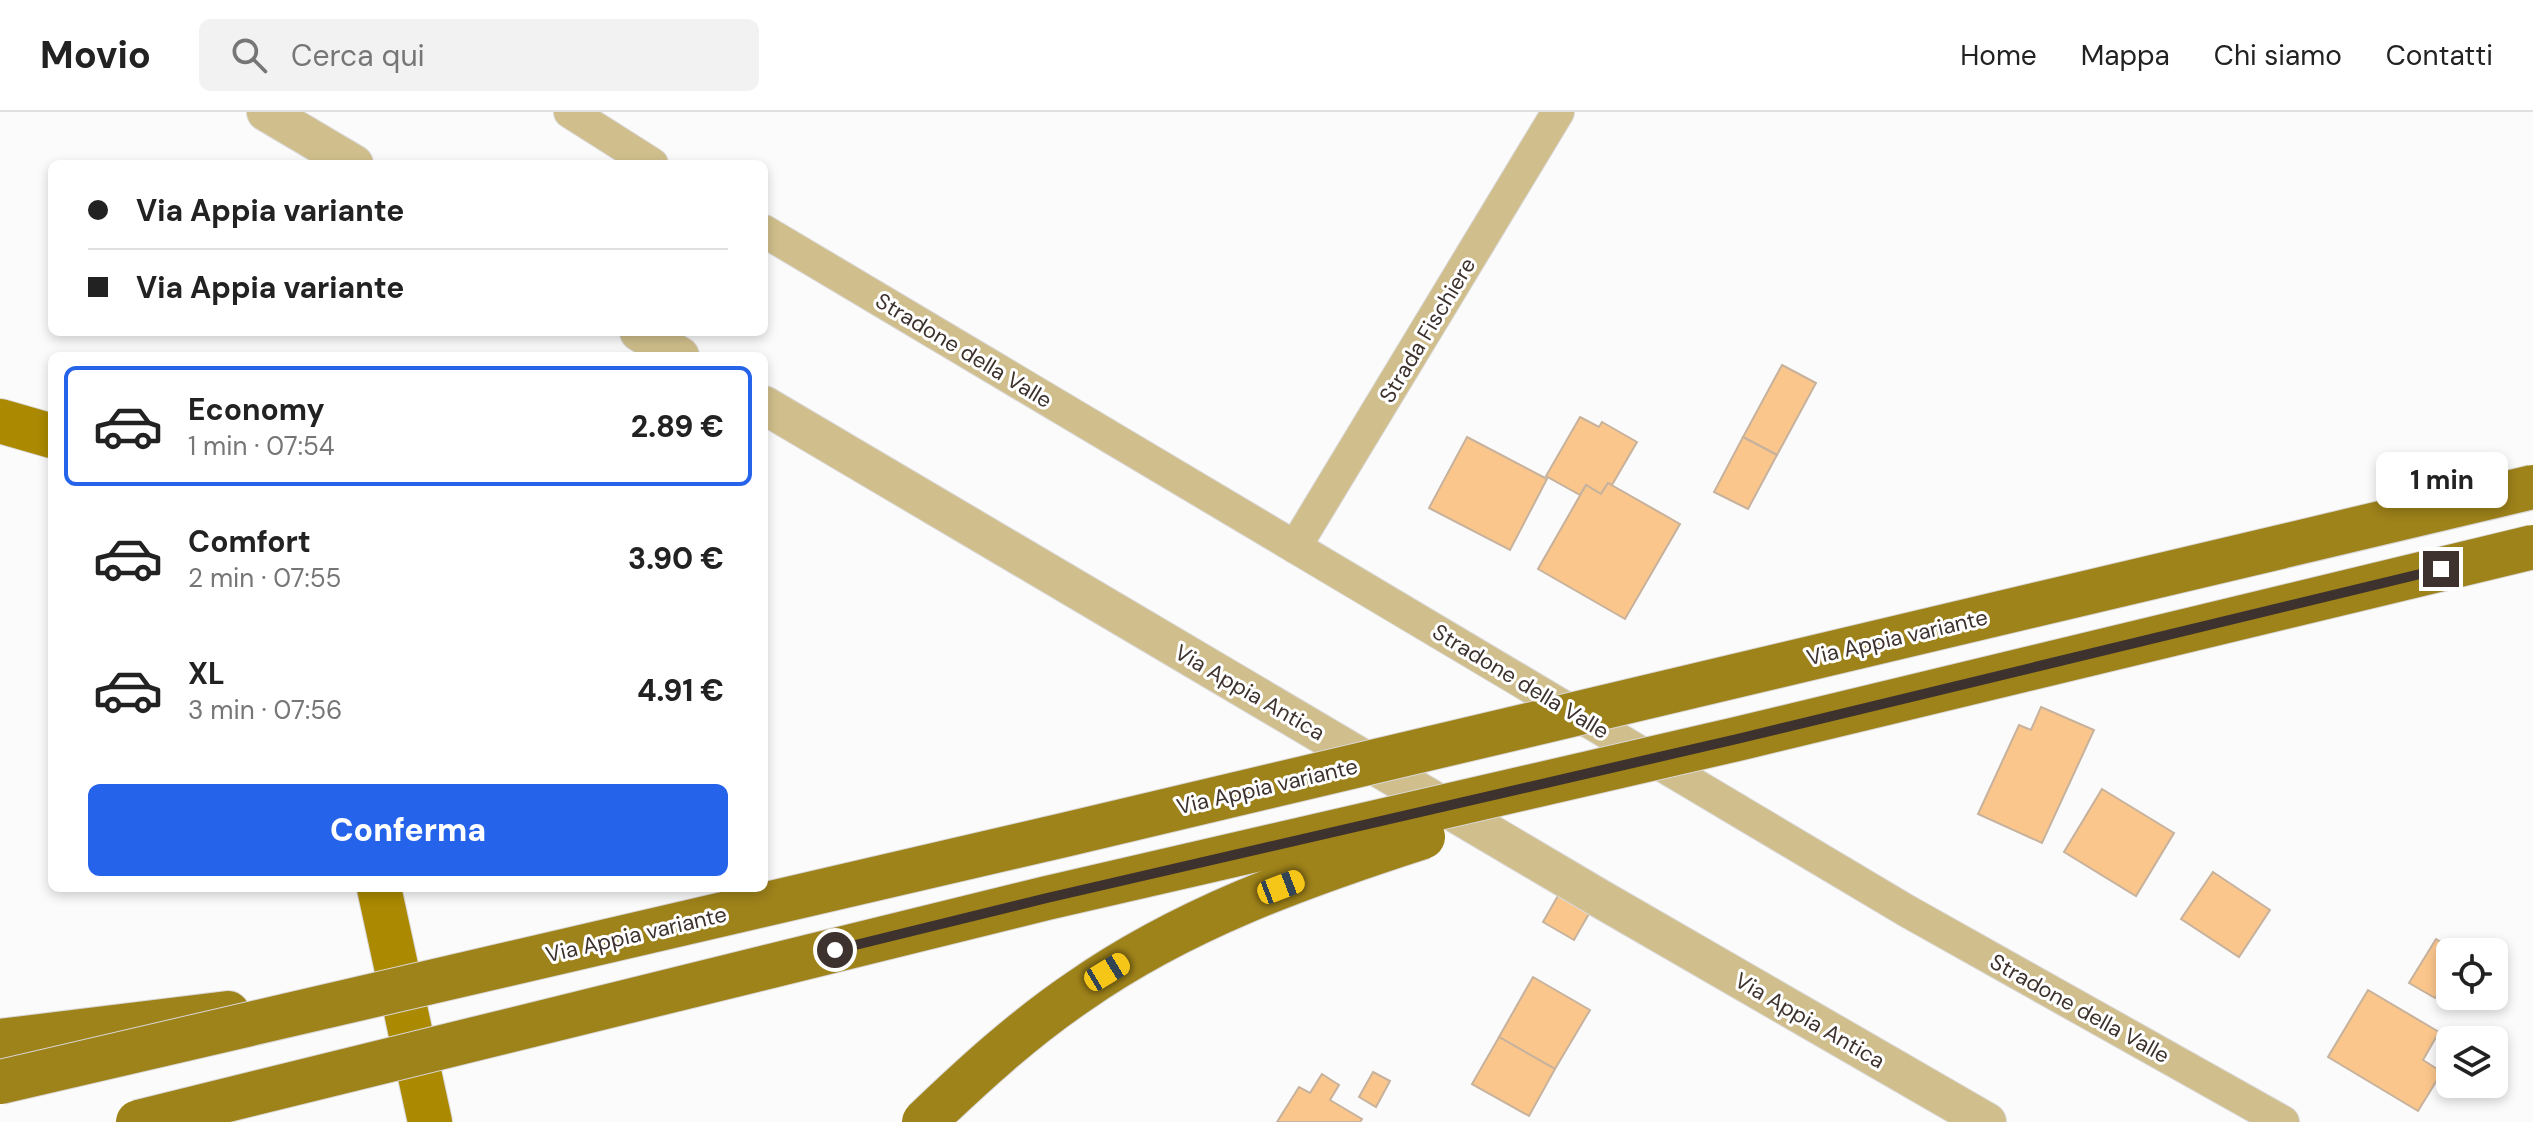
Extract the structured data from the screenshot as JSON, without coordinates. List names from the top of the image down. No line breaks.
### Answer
{"streets":{"highway":["Via Appia variante"],"street":["Strada Fischiere","Stradone della Valle","Via Appia Antica"]},"crossings":[["Strada Fischiere","Stradone della Valle"]],"page":{"header":"Movio","search":"Cerca qui","nav":["Home","Mappa","Chi siamo","Contatti"],"banner":["Via Appia variante","Via Appia variante"],"list":[{"name":"Economy","note":"1 min · 07:54","value":"2.89 €"},{"name":"Comfort","note":"2 min · 07:55","value":"3.90 €"},{"name":"XL","note":"3 min · 07:56","value":"4.91 €"}],"bubble":"1 min","buttons":"Conferma"}}
